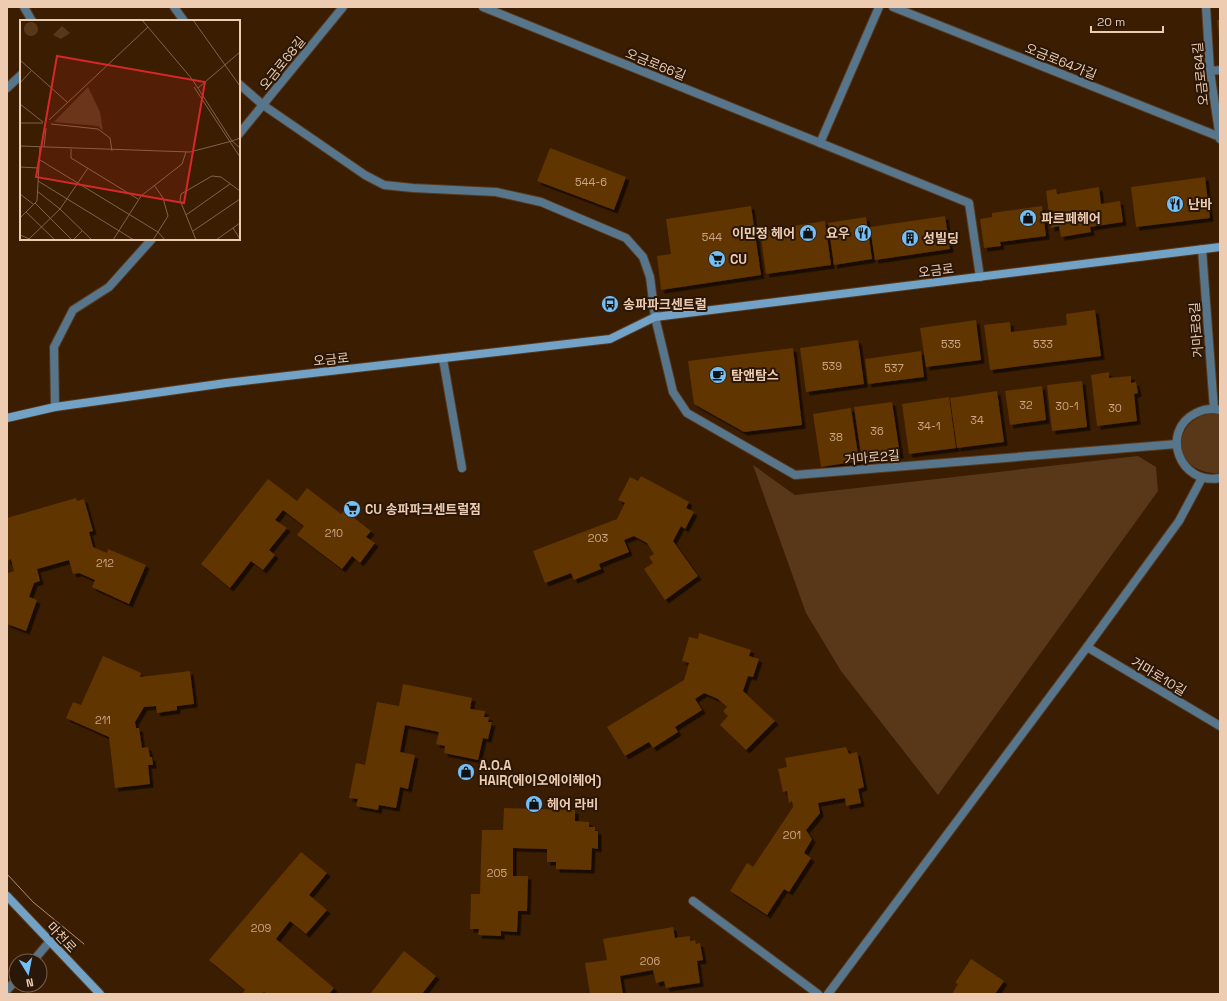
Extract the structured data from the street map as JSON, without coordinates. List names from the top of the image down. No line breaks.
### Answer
{"streets":{"main road":["오금로","마천로"],"street":["오금로64가길","오금로68길","오금로66길","오금로64길","거마로8길","거마로2길","거마로10길"]},"crossings":[["오금로64가길","오금로64길"],["오금로66길","오금로"],["오금로","거마로8길"],["오금로","거마로2길"]],"places":{"restaurant":["난바","요우"],"shop":["파르페헤어","이민정 헤어","A.O.A HAIR(에이오에이헤어)","헤어 라비"],"building":["성빌딩"],"supermarket":["CU","CU 송파파크센트럴점"],"bus stop":["송파파크센트럴"],"cafe":["탐앤탐스"]},"house_numbers":["544-6","544","535","533","539","537","32","30-1","30","34","34-1","36","38","210","203","212","211","201","205","209","206"],"scale_bar":"20 m","north":"bottom"}
